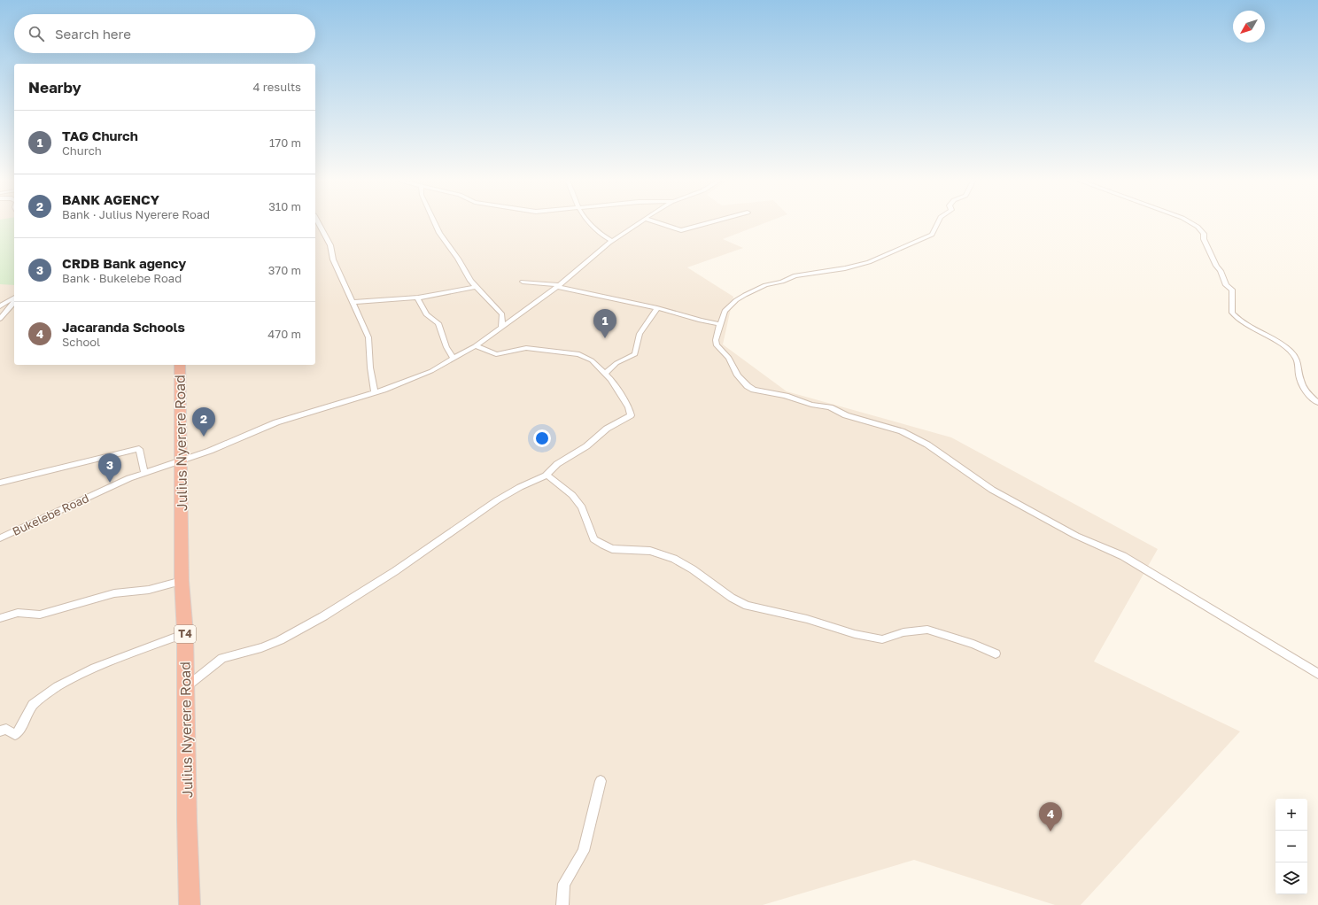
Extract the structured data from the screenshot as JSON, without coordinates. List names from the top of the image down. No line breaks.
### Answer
{"streets":{"highway":["Julius Nyerere Road","T4"],"street":["Bukelebe Road"]},"crossings":[["Julius Nyerere Road","Bukelebe Road"]],"north":"bottom left","page":{"search":"Search here","heading":["Nearby","4 results"],"list":[{"mark":"1","name":"TAG Church","note":"Church","value":"170 m"},{"mark":"2","name":"BANK AGENCY","note":"Bank · Julius Nyerere Road","value":"310 m"},{"mark":"3","name":"CRDB Bank agency","note":"Bank · Bukelebe Road","value":"370 m"},{"mark":"4","name":"Jacaranda Schools","note":"School","value":"470 m"}],"pins":["1","2","3","4"],"map_buttons":["+","−"]}}
